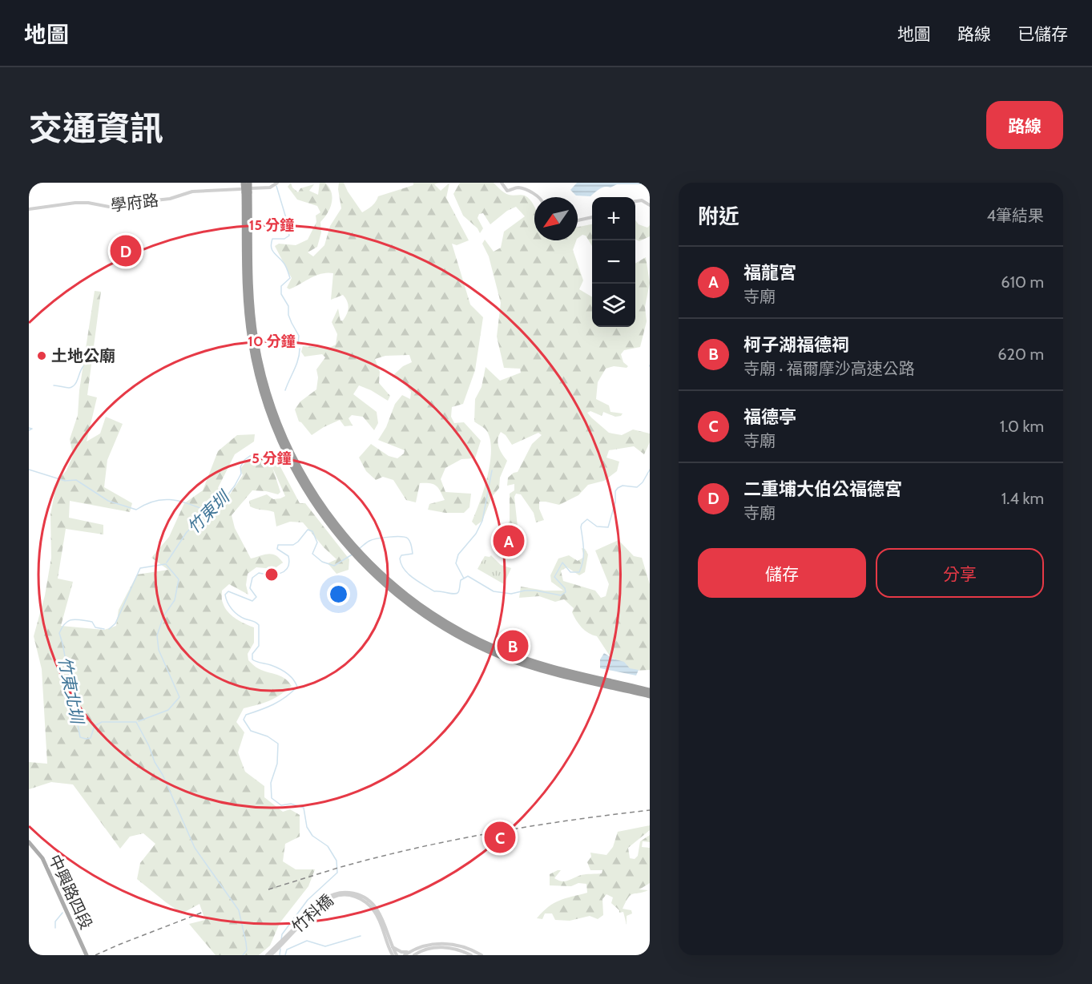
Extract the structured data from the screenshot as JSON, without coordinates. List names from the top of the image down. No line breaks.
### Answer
{"streets":{"main road":["中興路四段"],"street":["學府路","竹科橋"]},"water":["竹東圳","竹東北圳"],"places":["土地公廟"],"north":"bottom left","page":{"header":"地圖","nav":["地圖","路線","已儲存"],"title":"交通資訊","buttons":["路線",["儲存","分享"]],"heading":["附近","4筆結果"],"map_buttons":["+","−"],"pins":["D","A","B","C"],"list":[{"mark":"A","name":"福龍宮","note":"寺廟","value":"610 m"},{"mark":"B","name":"柯子湖福德祠","note":"寺廟 · 福爾摩沙高速公路","value":"620 m"},{"mark":"C","name":"福德亭","note":"寺廟","value":"1.0 km"},{"mark":"D","name":"二重埔大伯公福德宮","note":"寺廟","value":"1.4 km"}]},"rings":["15 分鐘","10 分鐘","5 分鐘"]}
